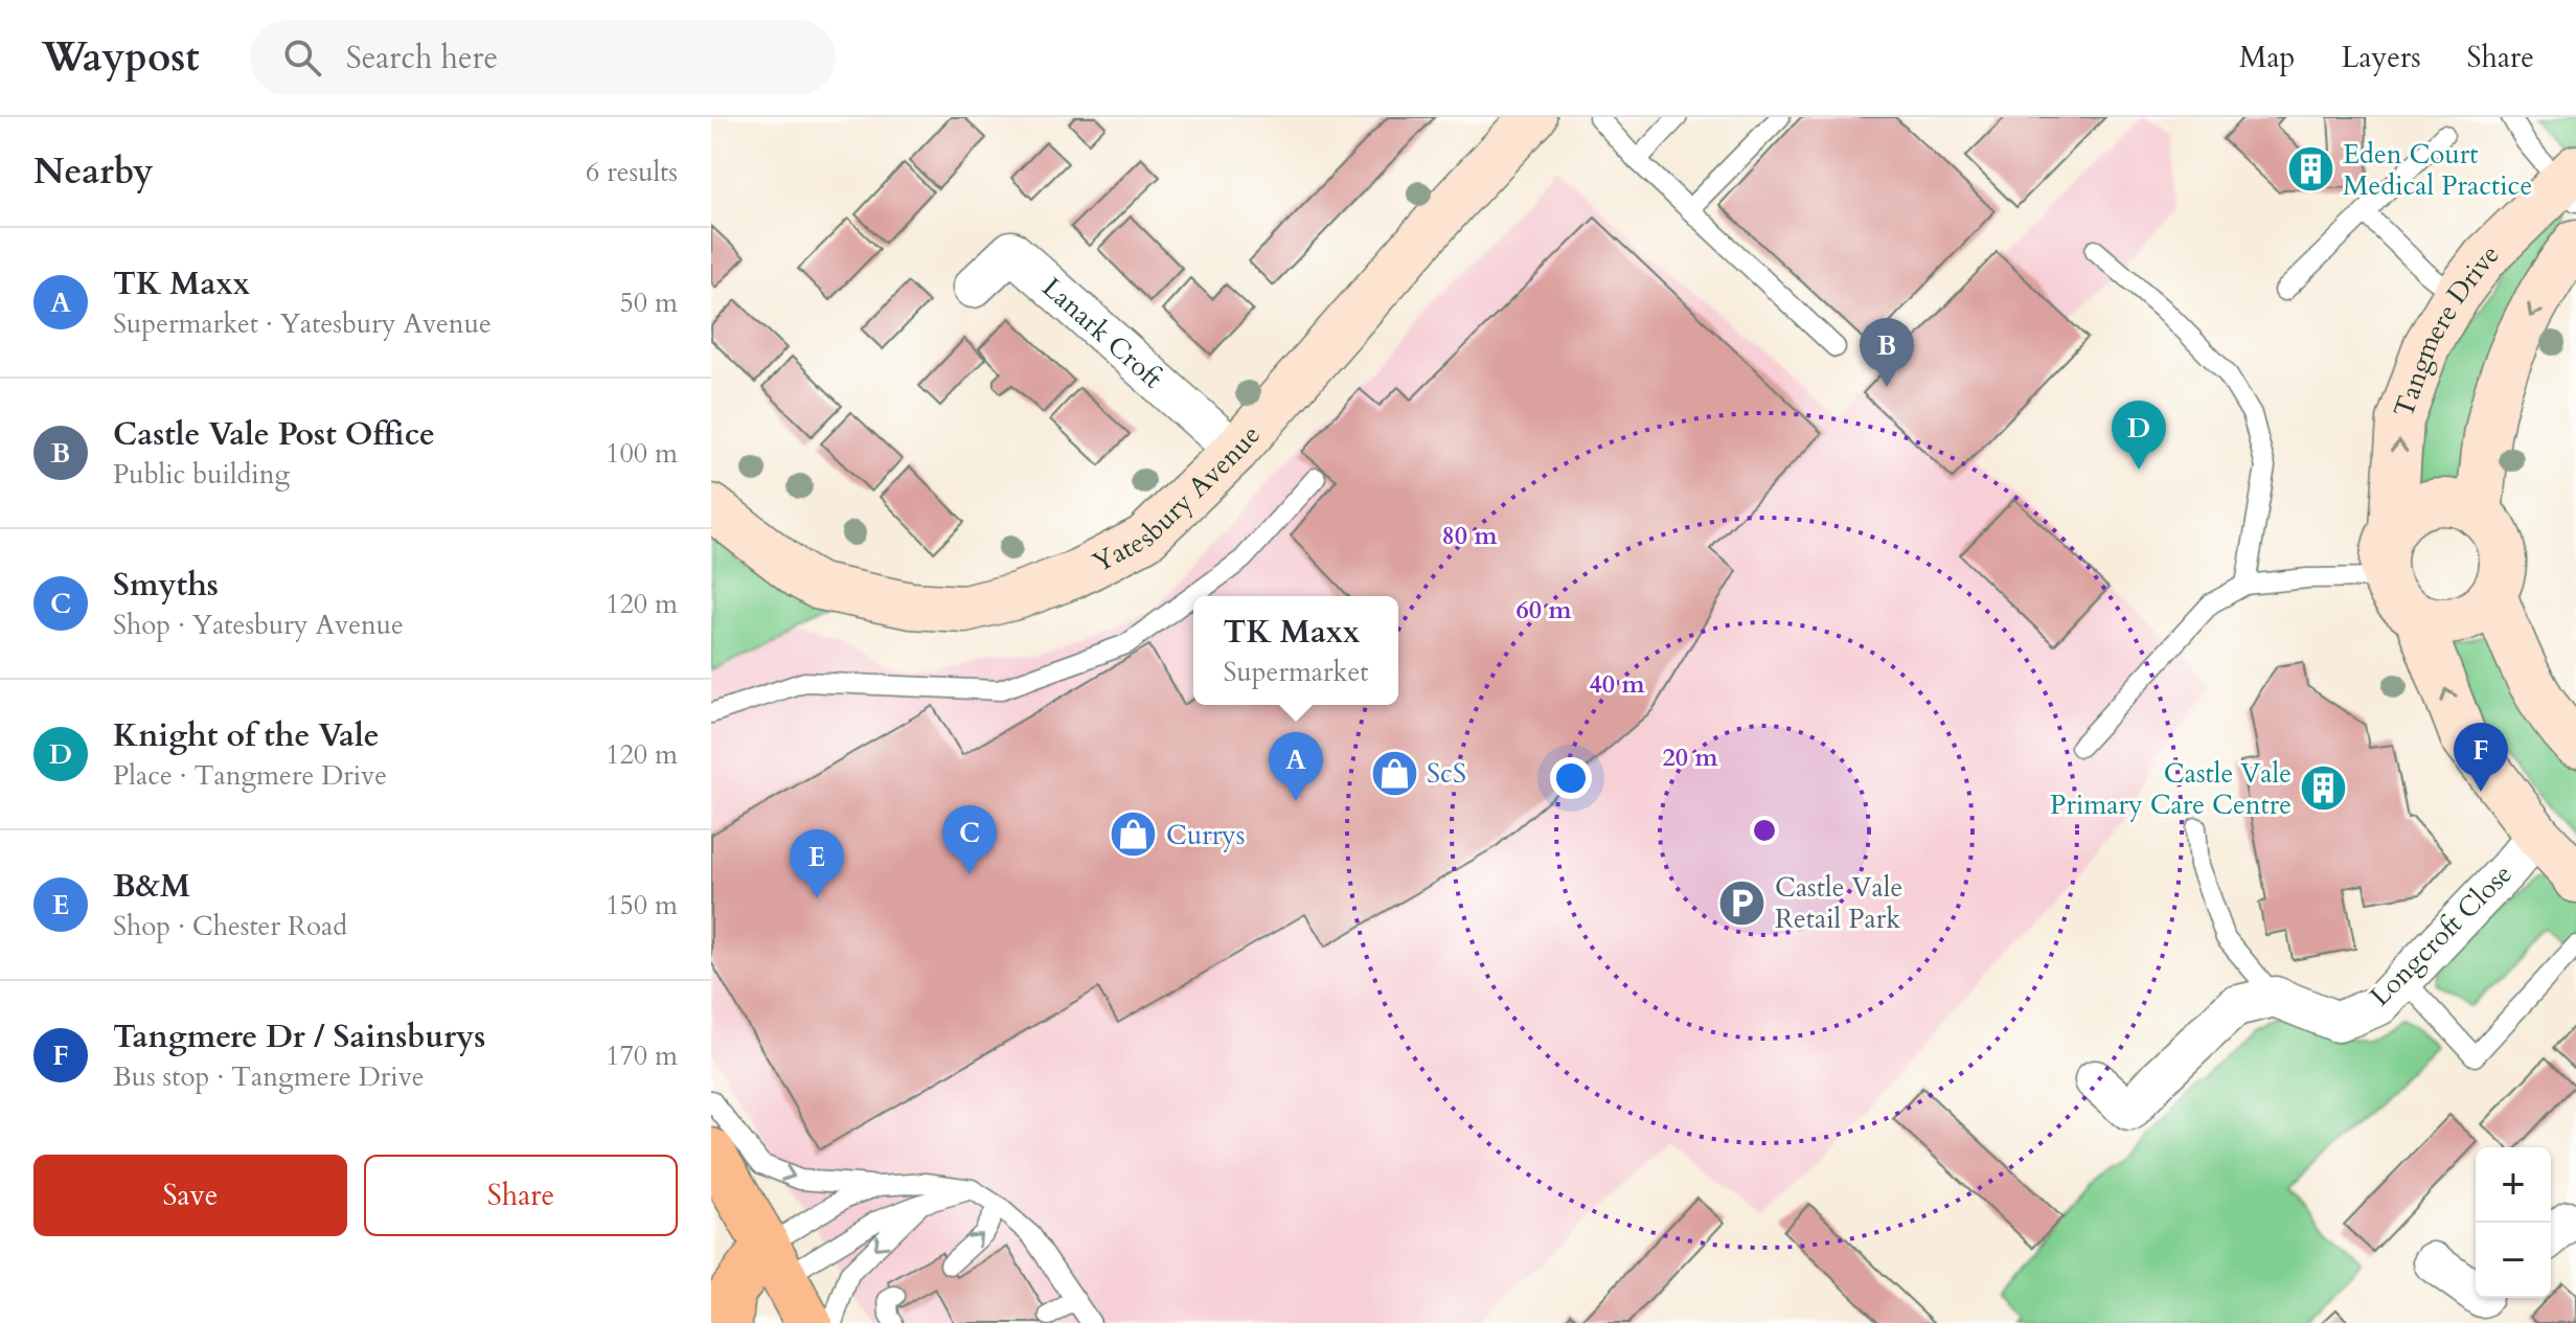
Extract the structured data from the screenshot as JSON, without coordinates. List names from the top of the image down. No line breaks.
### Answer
{"streets":{"street":["Lanark Croft","Tangmere Drive","Yatesbury Avenue","Longcroft Close"]},"crossings":[["Lanark Croft","Yatesbury Avenue"]],"places":{"building":["Eden Court Medical Practice","Castle Vale Primary Care Centre"],"shop":["ScS","Currys"],"parking":["Castle Vale Retail Park"]},"page":{"header":"Waypost","search":"Search here","nav":["Map","Layers","Share"],"heading":["Nearby","6 results"],"list":[{"mark":"A","name":"TK Maxx","note":"Supermarket · Yatesbury Avenue","value":"50 m"},{"mark":"B","name":"Castle Vale Post Office","note":"Public building","value":"100 m"},{"mark":"C","name":"Smyths","note":"Shop · Yatesbury Avenue","value":"120 m"},{"mark":"D","name":"Knight of the Vale","note":"Place · Tangmere Drive","value":"120 m"},{"mark":"E","name":"B&M","note":"Shop · Chester Road","value":"150 m"},{"mark":"F","name":"Tangmere Dr / Sainsburys","note":"Bus stop · Tangmere Drive","value":"170 m"}],"pins":["B","D","F","A","C","E"],"popup":["TK Maxx","Supermarket"],"buttons":["Save","Share"],"map_buttons":["+","−"]},"rings":["80 m","60 m","40 m","20 m"]}
